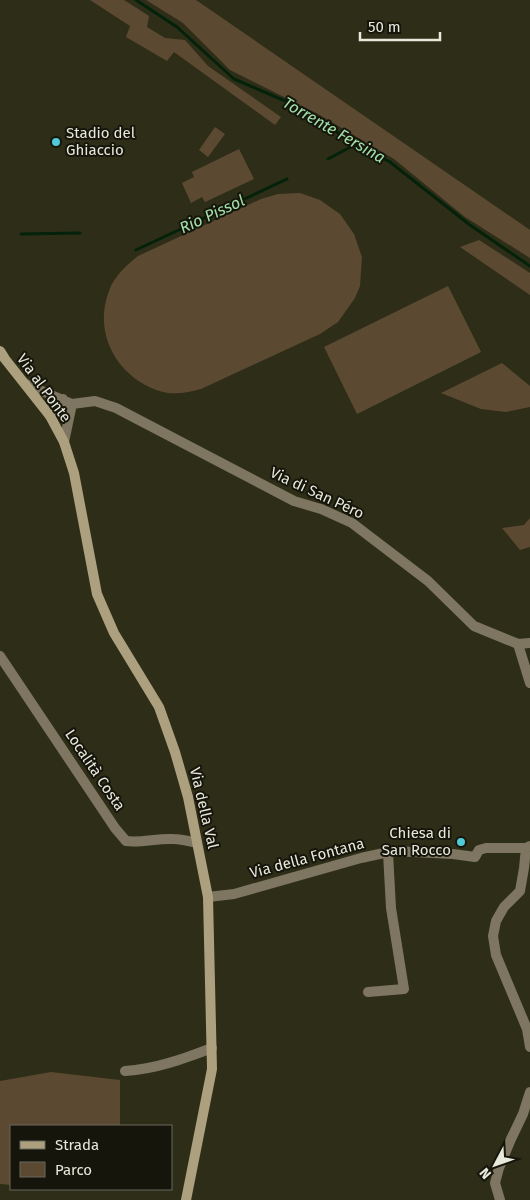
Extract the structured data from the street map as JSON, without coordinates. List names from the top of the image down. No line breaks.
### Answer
{"streets":{"street":["Via al Ponte","Via di San Péro","Località Costa","Via della Val","Via della Fontana"]},"crossings":[["Via al Ponte","Via della Val"],["Località Costa","Via della Val"],["Via della Val","Via della Fontana"]],"water":["Torrente Fersina","Rio Pissol"],"places":["Stadio del Ghiaccio","Chiesa di San Rocco"],"legend":["Strada","Parco"],"scale_bar":"50 m","north":"bottom left"}
